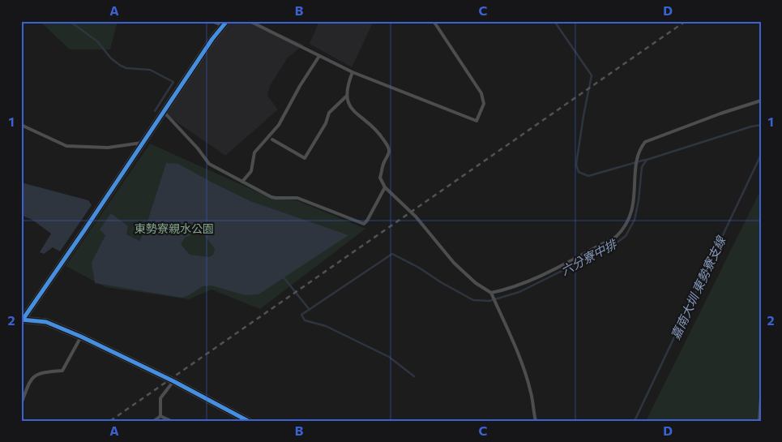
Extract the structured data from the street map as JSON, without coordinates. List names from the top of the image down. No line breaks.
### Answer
{"water":["六分寮中排","嘉南大圳 東勢寮支線"],"parks":["東勢寮親水公園"],"grid":{"columns":["A","B","C","D"],"rows":["1","2"]}}
